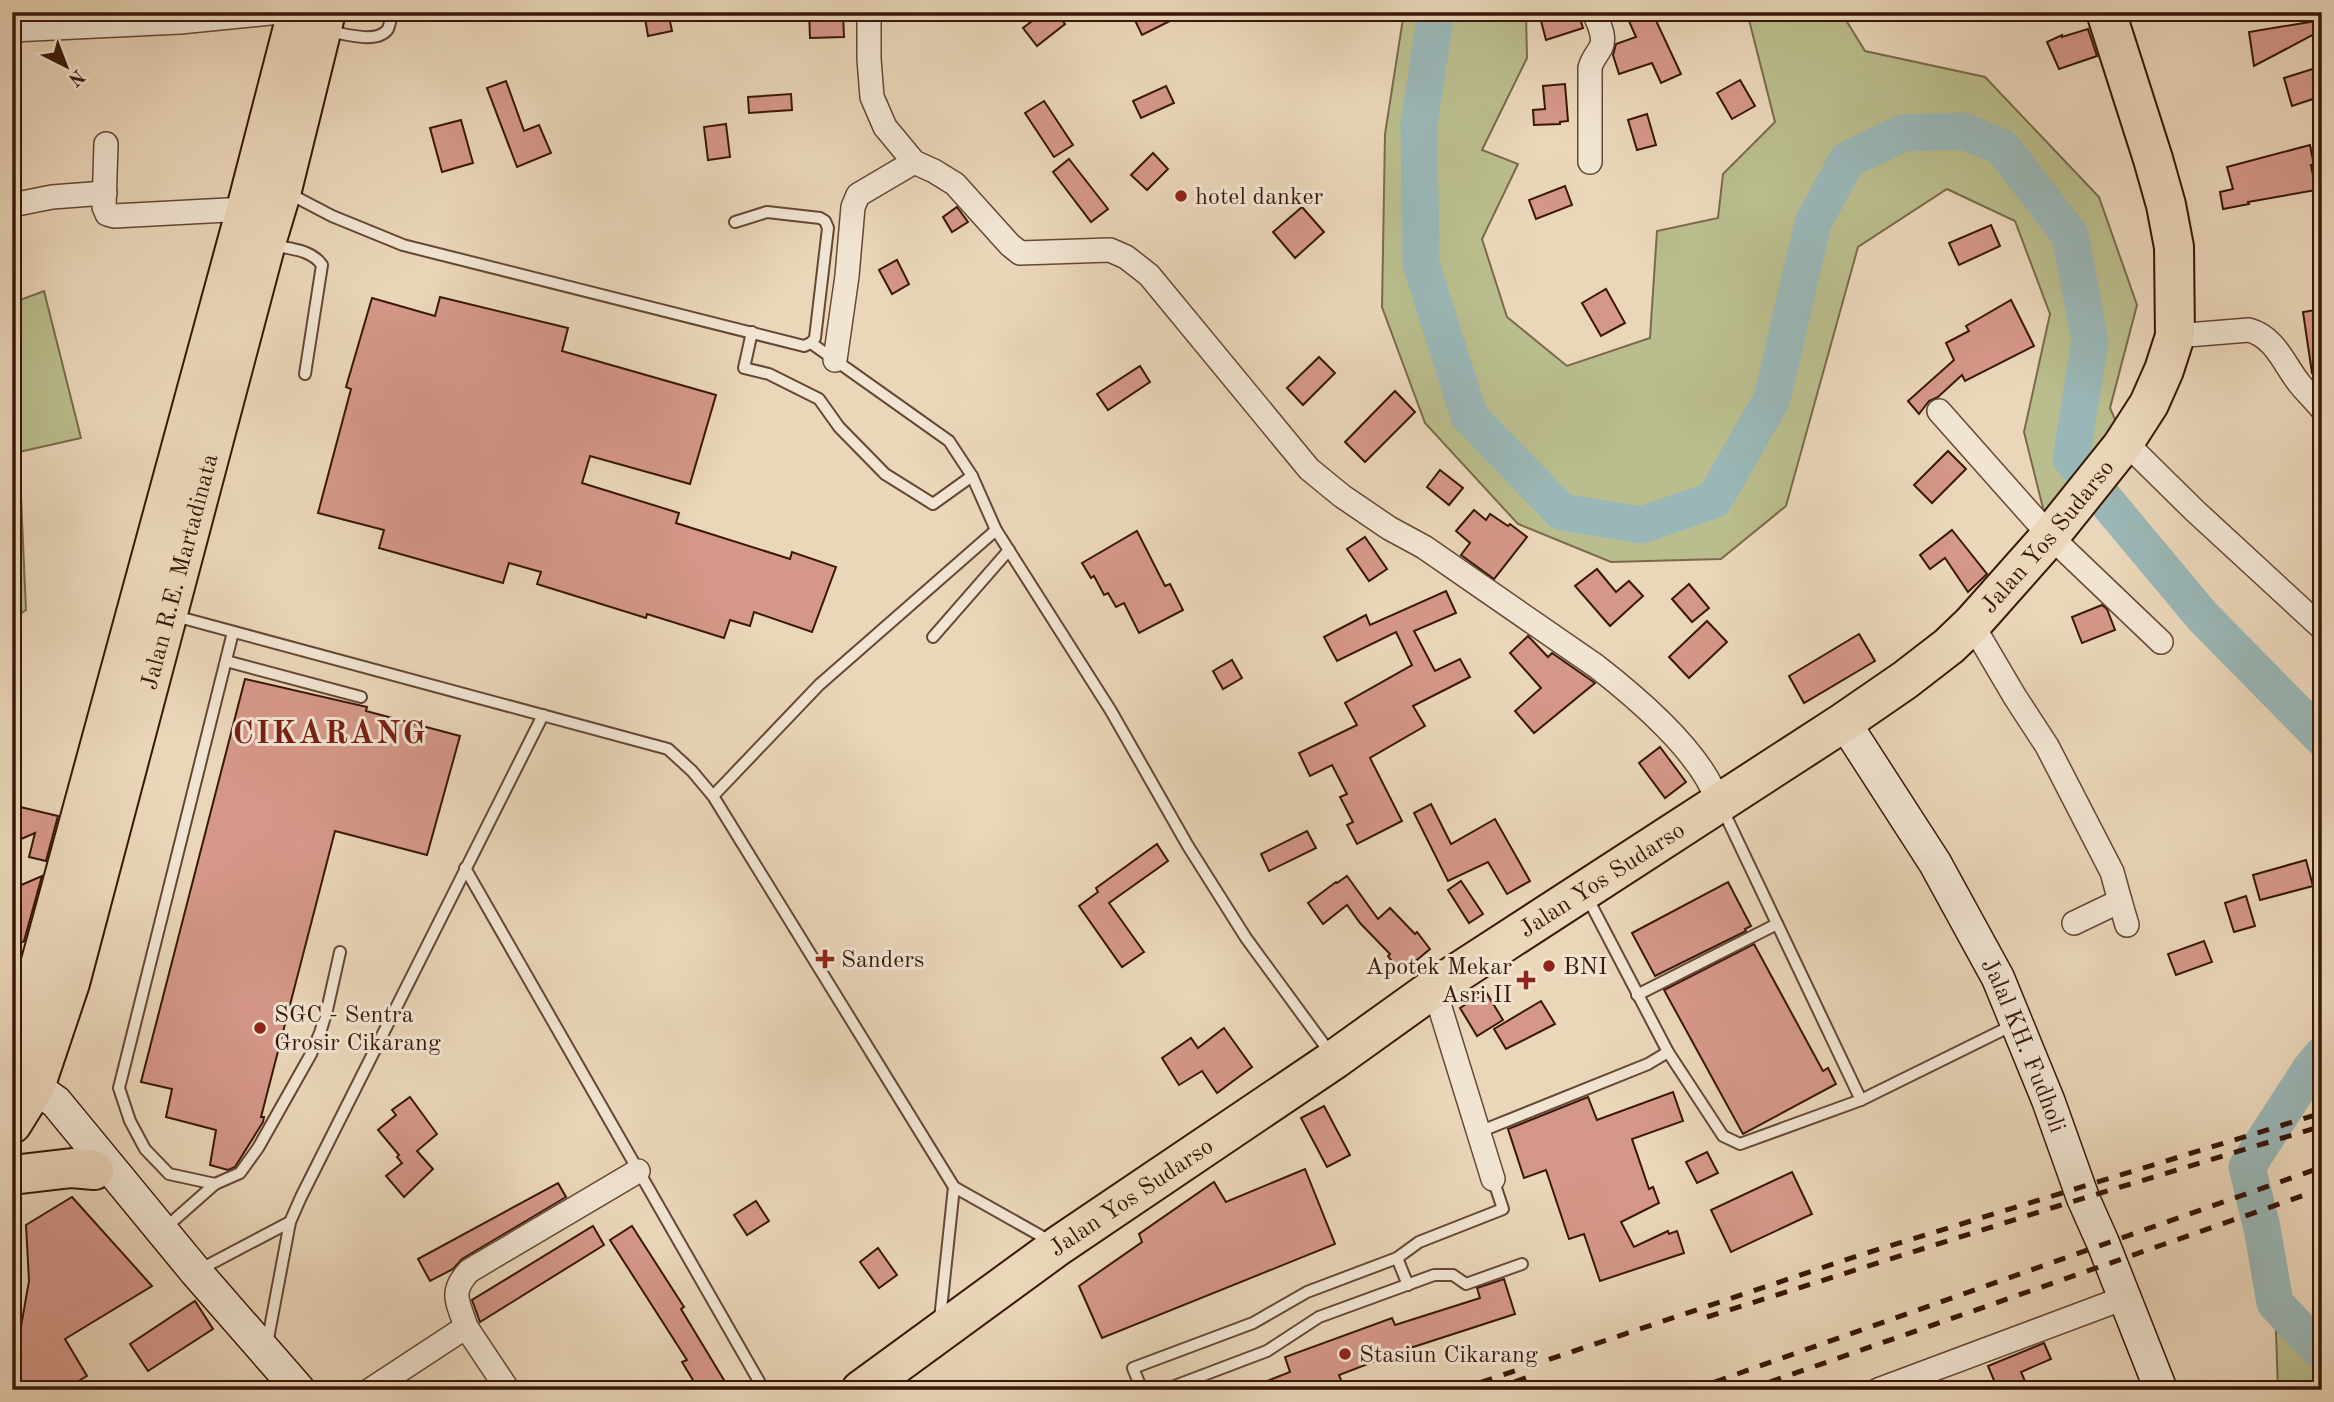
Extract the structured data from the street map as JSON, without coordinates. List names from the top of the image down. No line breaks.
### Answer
{"streets":{"highway":["Jalan Yos Sudarso","Jalan R.E. Martadinata"],"main road":["Jalal KH. Fudholi"]},"crossings":[["Jalan Yos Sudarso","Jalal KH. Fudholi"]],"districts":["CIKARANG"],"places":{"other":["hotel danker","BNI","SGC - Sentra Grosir Cikarang","Stasiun Cikarang"],"health":["Sanders","Apotek Mekar Asri II"]},"north":"bottom right"}
